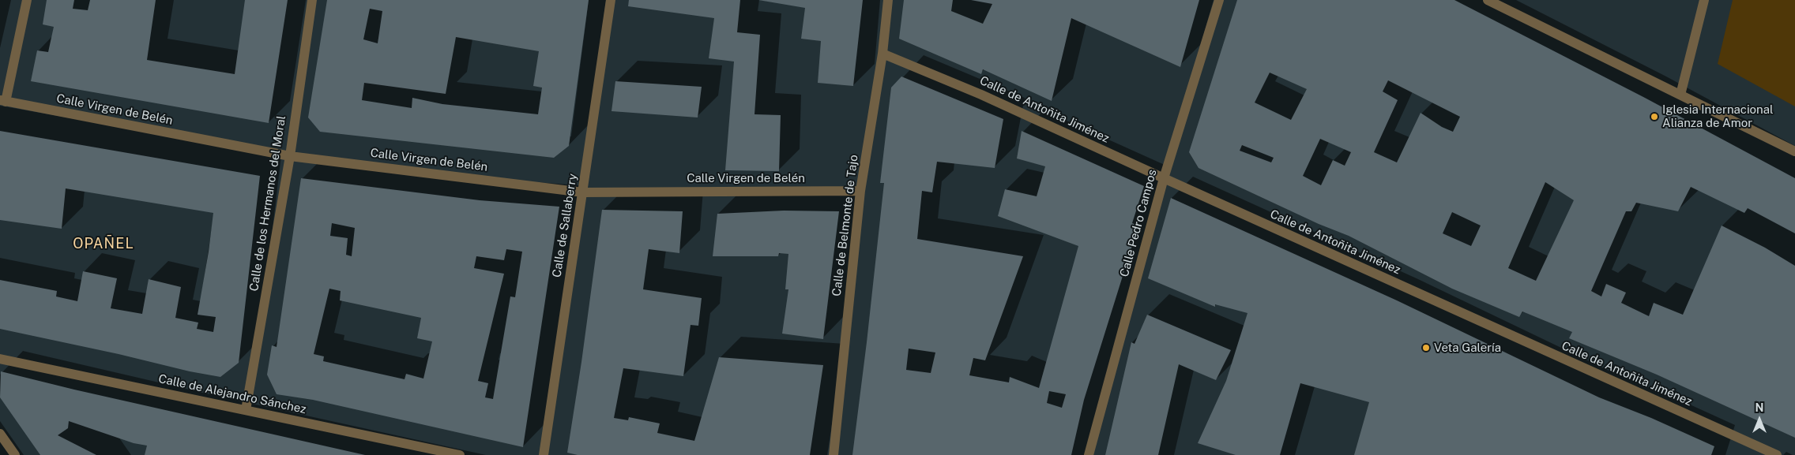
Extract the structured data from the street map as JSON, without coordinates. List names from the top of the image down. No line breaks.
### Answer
{"streets":{"street":["Calle Virgen de Belén","Calle de Antoñita Jiménez","Calle de los Hermanos del Moral","Calle Pedro Campos","Calle de Sallaberry","Calle de Belmonte de Tajo","Calle de Alejandro Sánchez"]},"crossings":[["Calle Virgen de Belén","Calle de los Hermanos del Moral"],["Calle Virgen de Belén","Calle de Sallaberry"],["Calle Virgen de Belén","Calle de Belmonte de Tajo"],["Calle de Antoñita Jiménez","Calle Pedro Campos"],["Calle de Antoñita Jiménez","Calle de Belmonte de Tajo"],["Calle de los Hermanos del Moral","Calle de Alejandro Sánchez"]],"districts":["OPAÑEL"],"places":["Iglesia Internacional Alianza de Amor","Veta Galería"],"north":"top"}
